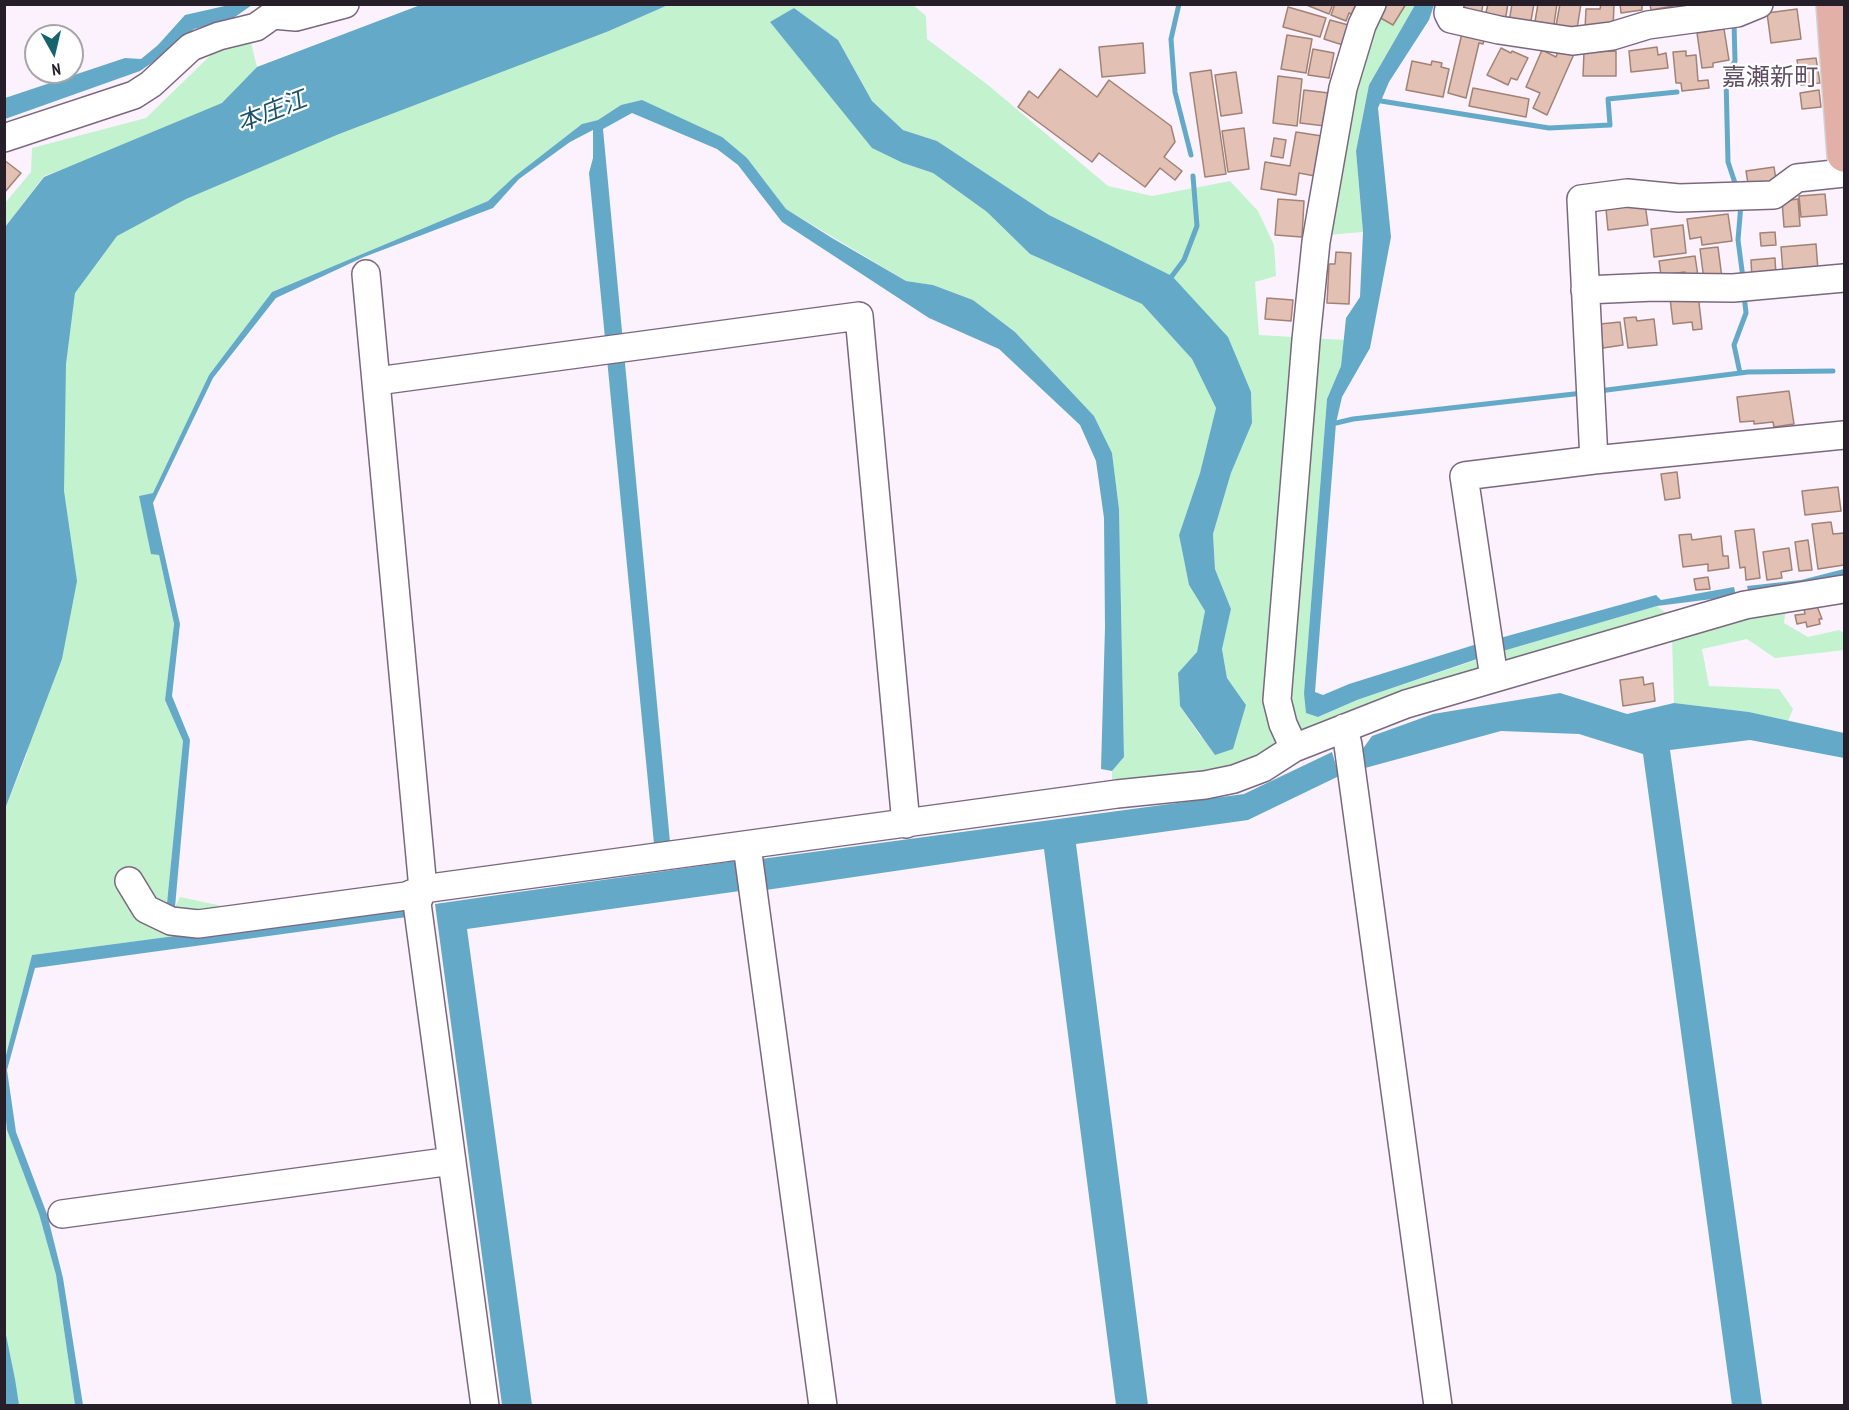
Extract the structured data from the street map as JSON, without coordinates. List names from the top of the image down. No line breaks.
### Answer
{"districts":["嘉瀬新町"],"water":["本庄江"],"north":"bottom"}
